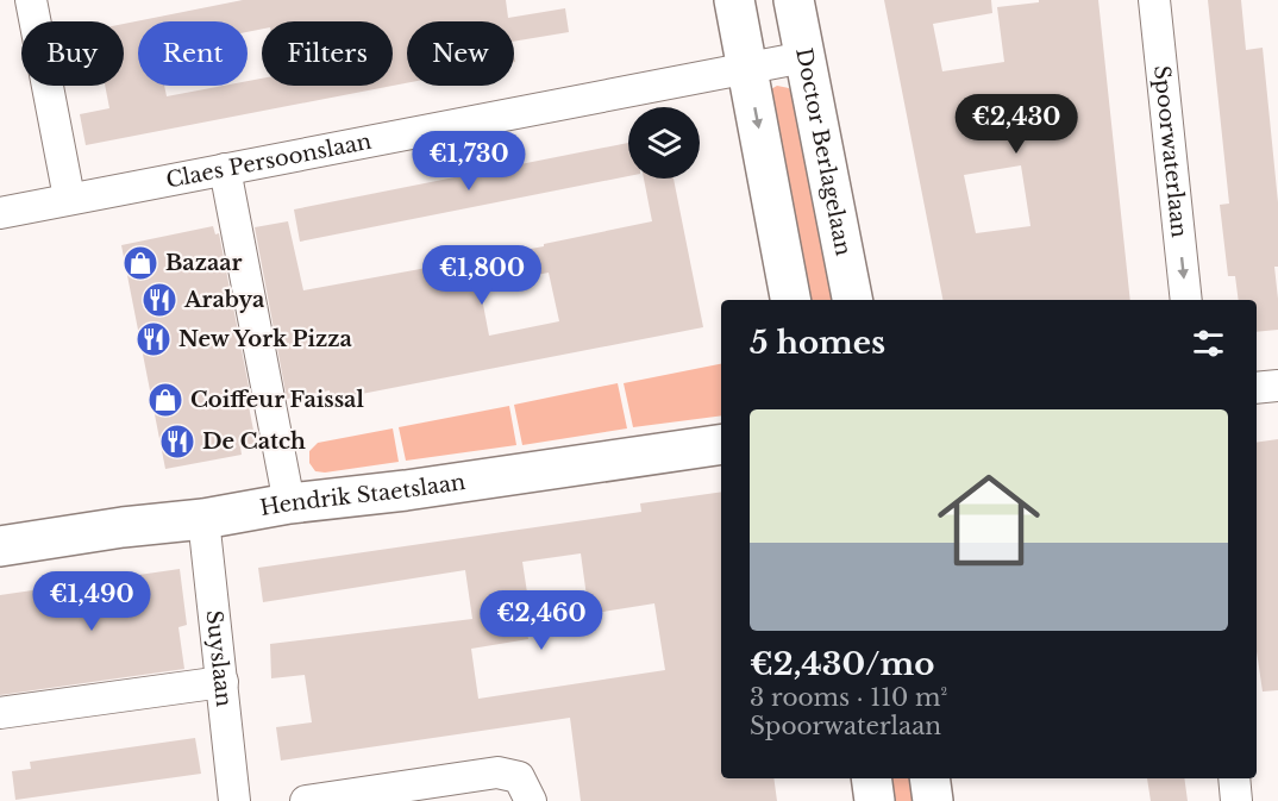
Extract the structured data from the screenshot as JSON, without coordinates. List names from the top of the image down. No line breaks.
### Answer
{"streets":{"street":["Doctor Berlagelaan","Spoorwaterlaan","Claes Persoonslaan","Hendrik Staetslaan","Suyslaan"]},"crossings":[["Doctor Berlagelaan","Claes Persoonslaan"],["Hendrik Staetslaan","Suyslaan"]],"one_way":["Spoorwaterlaan"],"places":{"shop":["Bazaar","Coiffeur Faissal"],"restaurant":["Arabya","New York Pizza","De Catch"]},"page":{"chip":["Buy","Rent","Filters","New"],"price":["€2,430","€1,730","€1,800","€1,490","€2,460"],"heading":"5 homes","list":[{"name":"€2,430/mo","note":"3 rooms · 110 m² · Spoorwaterlaan"}]}}
